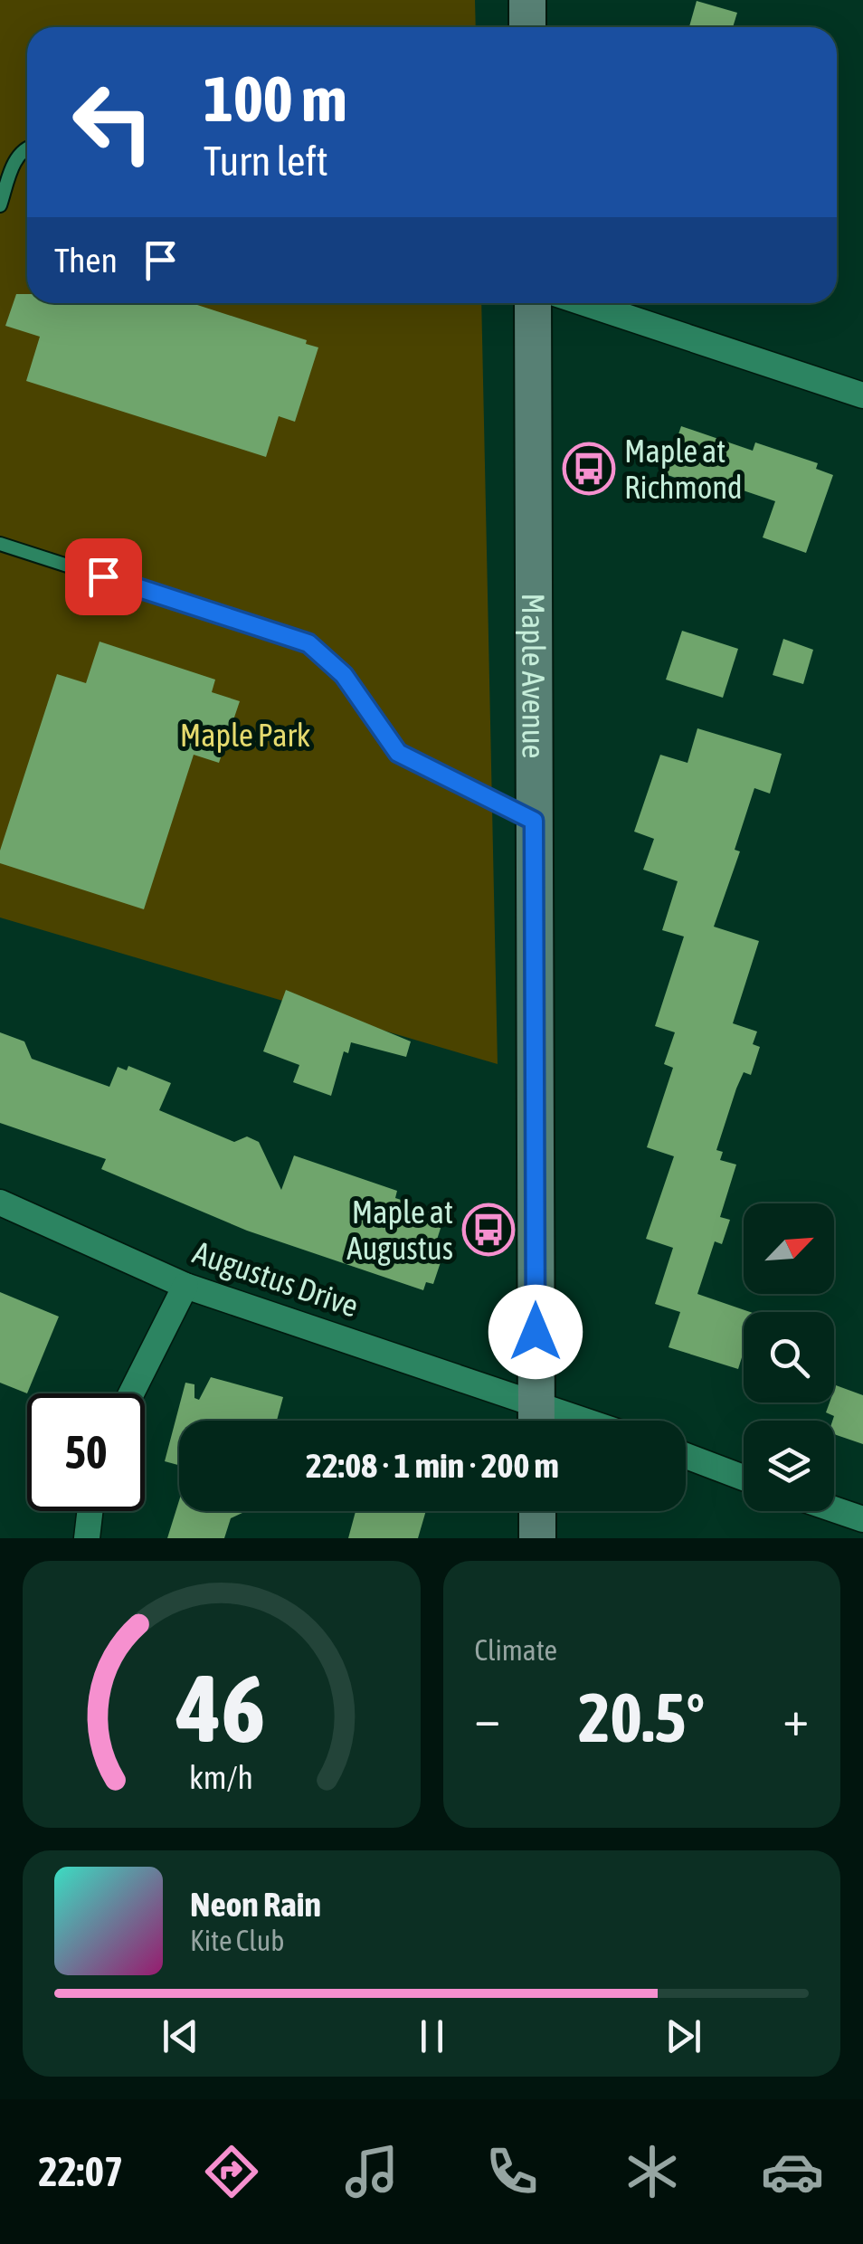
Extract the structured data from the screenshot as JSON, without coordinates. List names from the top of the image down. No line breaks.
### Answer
{"streets":{"main road":["Maple Avenue"],"street":["Augustus Drive"]},"crossings":[["Maple Avenue","Augustus Drive"]],"parks":["Maple Park"],"places":{"bus stop":["Maple at Richmond","Maple at Augustus"]},"north":"top right","page":{"turn":["100 m","Turn left"],"then":"Then","limit":"50","trip":"22:08 · 1 min · 200 m","tile":"Climate","heat":["−","20.5°","+"],"song":["Neon Rain","Kite Club"],"tabs":"22:07","gauge":["46","km/h"]}}
